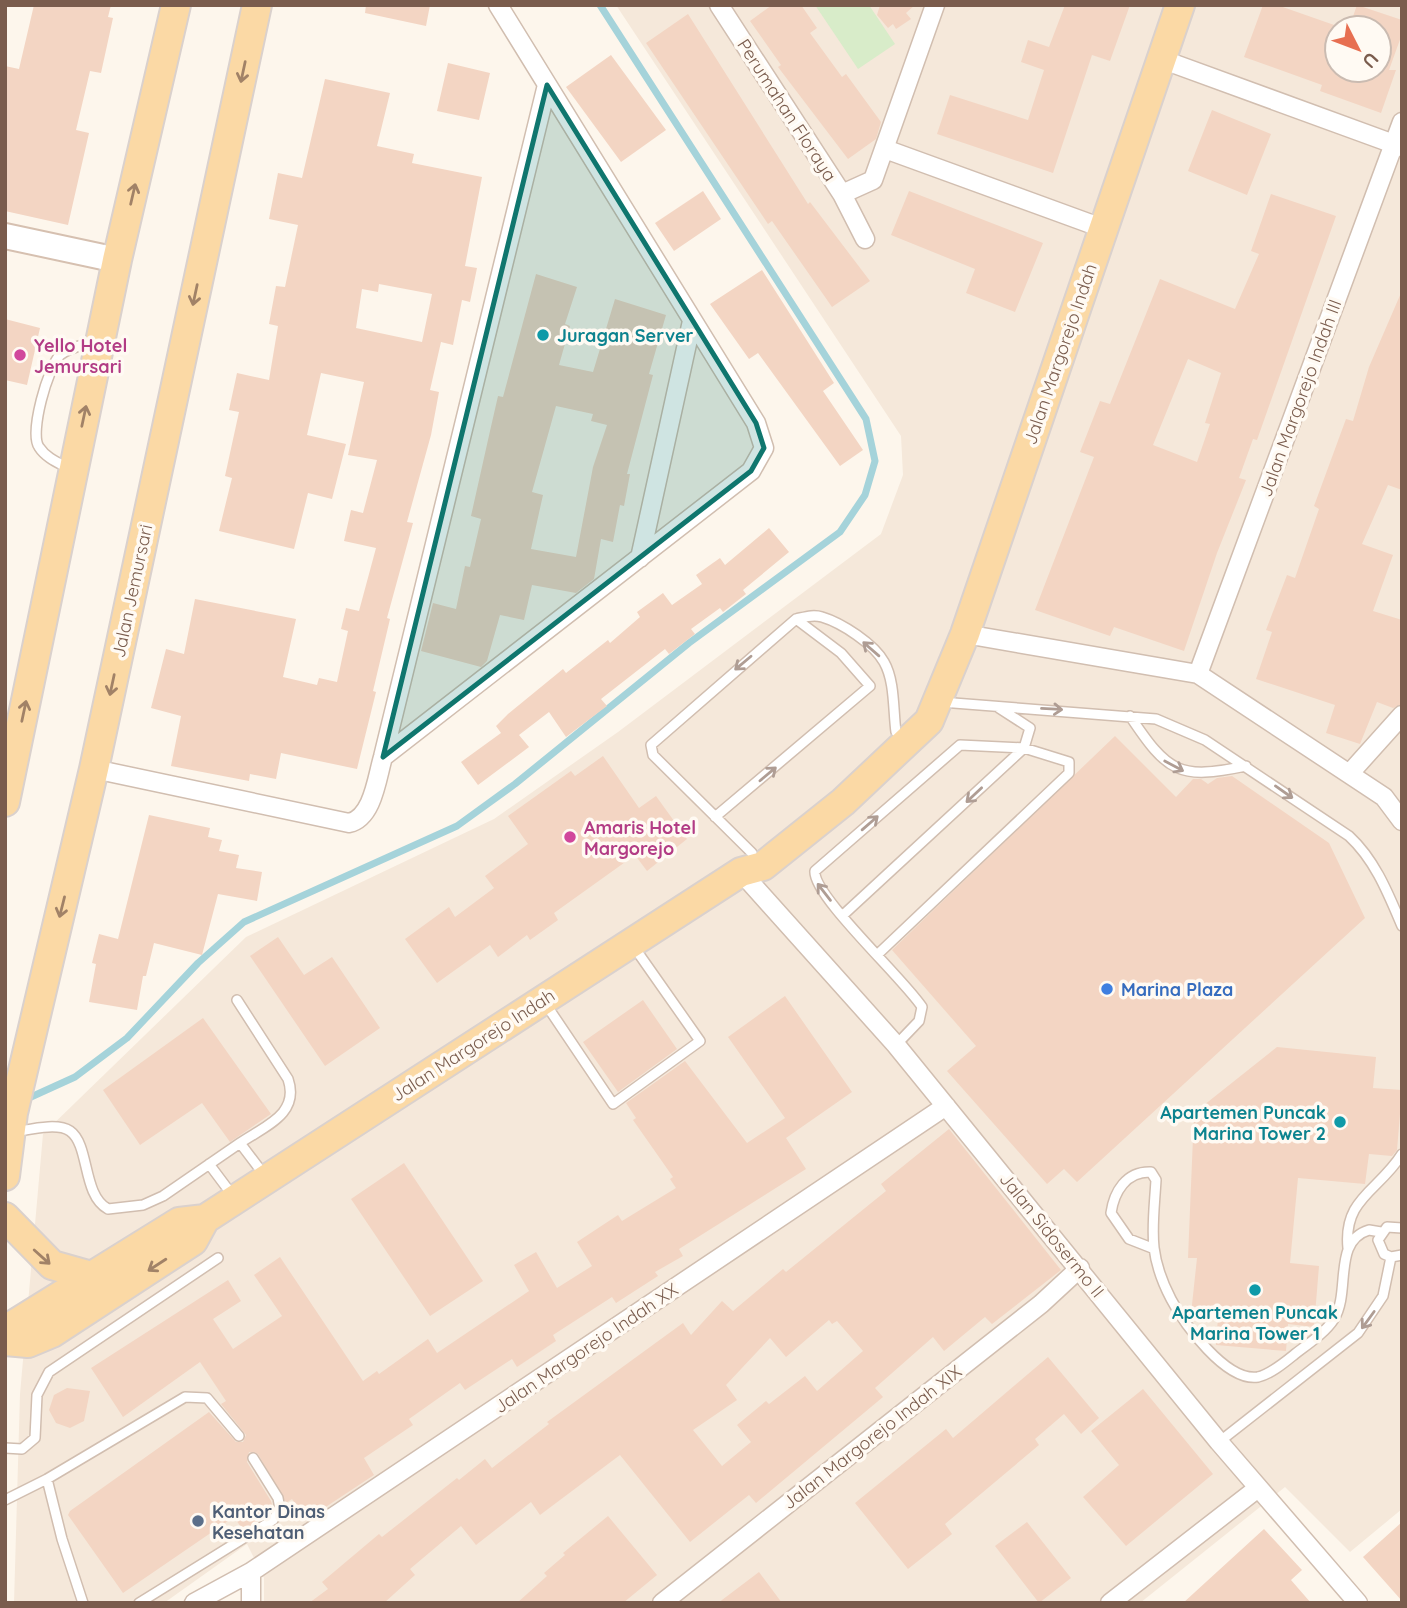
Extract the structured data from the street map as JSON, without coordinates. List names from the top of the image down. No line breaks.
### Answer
{"streets":{"main road":["Jalan Margorejo Indah","Jalan Jemursari"],"street":["Perumahan Floraya","Jalan Margorejo Indah III","Jalan Sidosermo II","Jalan Margorejo Indah XX","Jalan Margorejo Indah XIX"]},"crossings":[["Jalan Margorejo Indah","Jalan Sidosermo II"],["Jalan Sidosermo II","Jalan Margorejo Indah XX"],["Jalan Sidosermo II","Jalan Margorejo Indah XIX"]],"places":["Juragan Server","Yello Hotel Jemursari","Amaris Hotel Margorejo","Marina Plaza","Apartemen Puncak Marina Tower 2","Apartemen Puncak Marina Tower 1","Kantor Dinas Kesehatan"],"north":"bottom right"}
